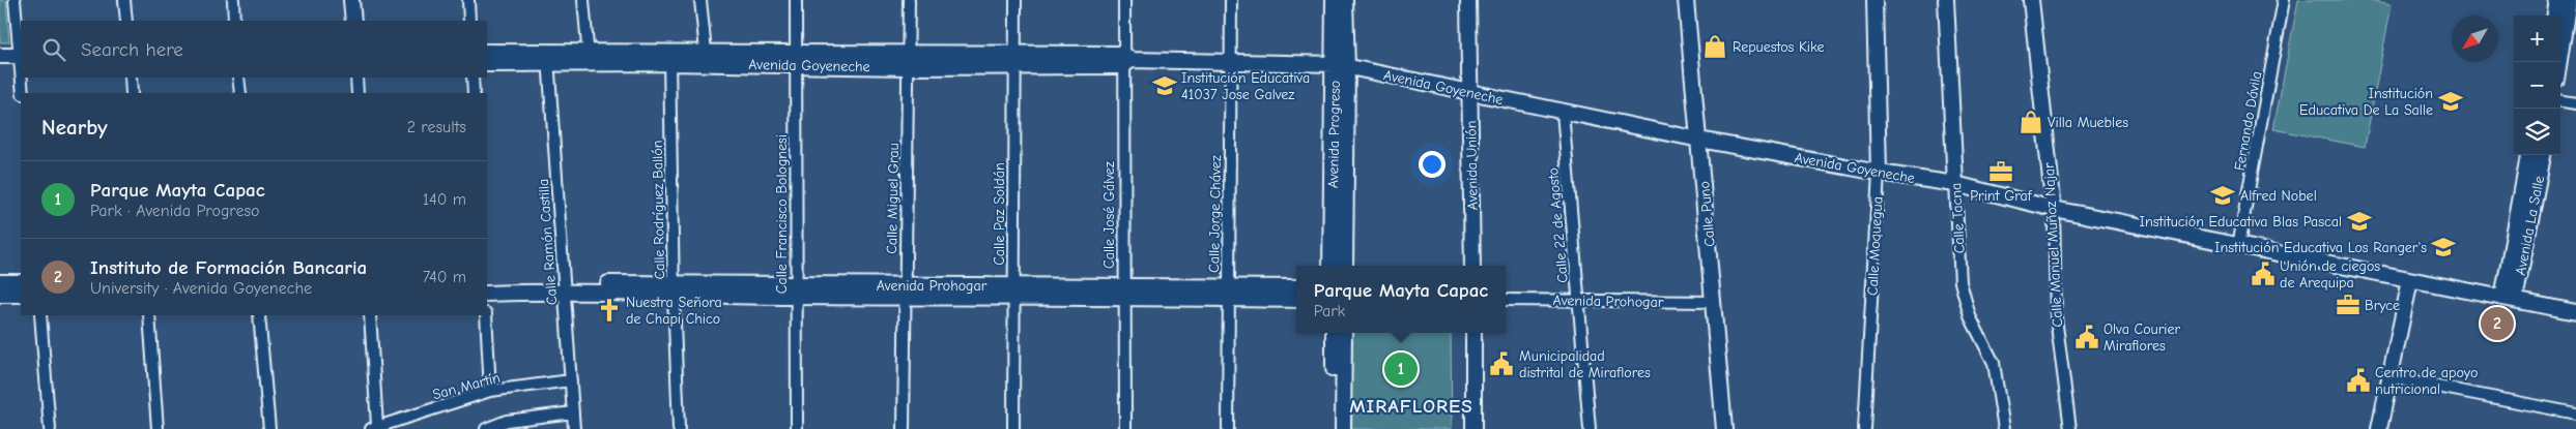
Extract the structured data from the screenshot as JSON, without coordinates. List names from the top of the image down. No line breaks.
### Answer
{"streets":{"main road":["Avenida Goyeneche","Avenida Progreso","Avenida Unión","Calle Puno","Calle Tacna","Avenida La Salle","Calle Manuel Muñoz Najar","Calle Moquegua","Avenida Prohogar"],"street":["Fernando Dávila","Calle Miguel Grau","Calle Rodríguez Ballón","Calle Francisco Bolognesi","Calle Paz Soldán","Calle Jorge Chávez","Calle José Gálvez","Calle 22 de Agosto","Calle Ramón Castilla","San Martín"]},"crossings":[["Avenida Goyeneche","Fernando Dávila"],["Avenida Goyeneche","Avenida Progreso"],["Avenida Goyeneche","Avenida Unión"],["Avenida Goyeneche","Calle Miguel Grau"],["Avenida Goyeneche","Calle Rodríguez Ballón"],["Avenida Goyeneche","Calle Francisco Bolognesi"],["Avenida Goyeneche","Calle Paz Soldán"],["Avenida Goyeneche","Calle Jorge Chávez"],["Avenida Goyeneche","Calle Puno"],["Avenida Goyeneche","Calle José Gálvez"],["Avenida Goyeneche","Calle Tacna"],["Avenida Goyeneche","Calle 22 de Agosto"],["Avenida Goyeneche","Avenida La Salle"],["Avenida Goyeneche","Calle Ramón Castilla"],["Avenida Goyeneche","Calle Manuel Muñoz Najar"],["Avenida Goyeneche","Calle Moquegua"],["Calle Miguel Grau","Avenida Prohogar"],["Calle Rodríguez Ballón","Avenida Prohogar"],["Calle Francisco Bolognesi","Avenida Prohogar"],["Calle Paz Soldán","Avenida Prohogar"],["Calle Jorge Chávez","Avenida Prohogar"],["Calle Puno","Avenida Prohogar"],["Calle José Gálvez","Avenida Prohogar"],["Calle 22 de Agosto","Avenida Prohogar"],["Calle Ramón Castilla","Avenida Prohogar"],["Calle Ramón Castilla","San Martín"]],"districts":["MIRAFLORES"],"places":{"shop":["Repuestos Kike","Villa Muebles"],"school or university":["Institución Educativa 41037 Jose Galvez","Institución Educativa De La Salle","Alfred Nobel","Institución Educativa Blas Pascal","Institución Educativa Los Ranger's"],"office":["Print Graf","Bryce"],"public building":["Unión de ciegos de Arequipa","Olva Courier Miraflores","Municipalidad distrital de Miraflores","Centro de apoyo nutricional"],"church":["Nuestra Señora de Chapi Chico"]},"north":"bottom left","page":{"map_buttons":["+","−"],"search":"Search here","heading":["Nearby","2 results"],"list":[{"mark":"1","name":"Parque Mayta Capac","note":"Park · Avenida Progreso","value":"140 m"},{"mark":"2","name":"Instituto de Formación Bancaria","note":"University · Avenida Goyeneche","value":"740 m"}],"popup":["Parque Mayta Capac","Park"],"pins":["2","1"]}}
